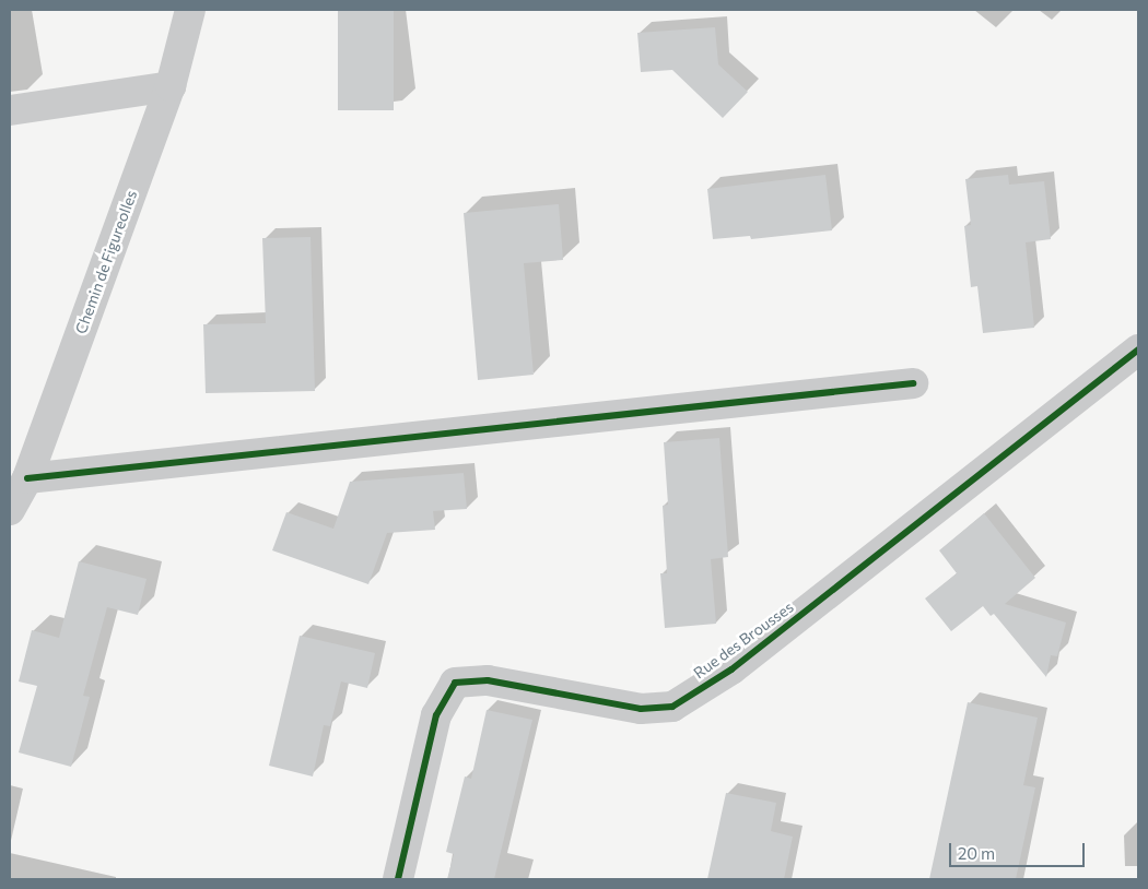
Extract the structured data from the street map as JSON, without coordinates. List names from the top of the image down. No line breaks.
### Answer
{"streets":{"street":["Chemin de Figureolles","Rue des Brousses"]},"scale_bar":"20 m"}
